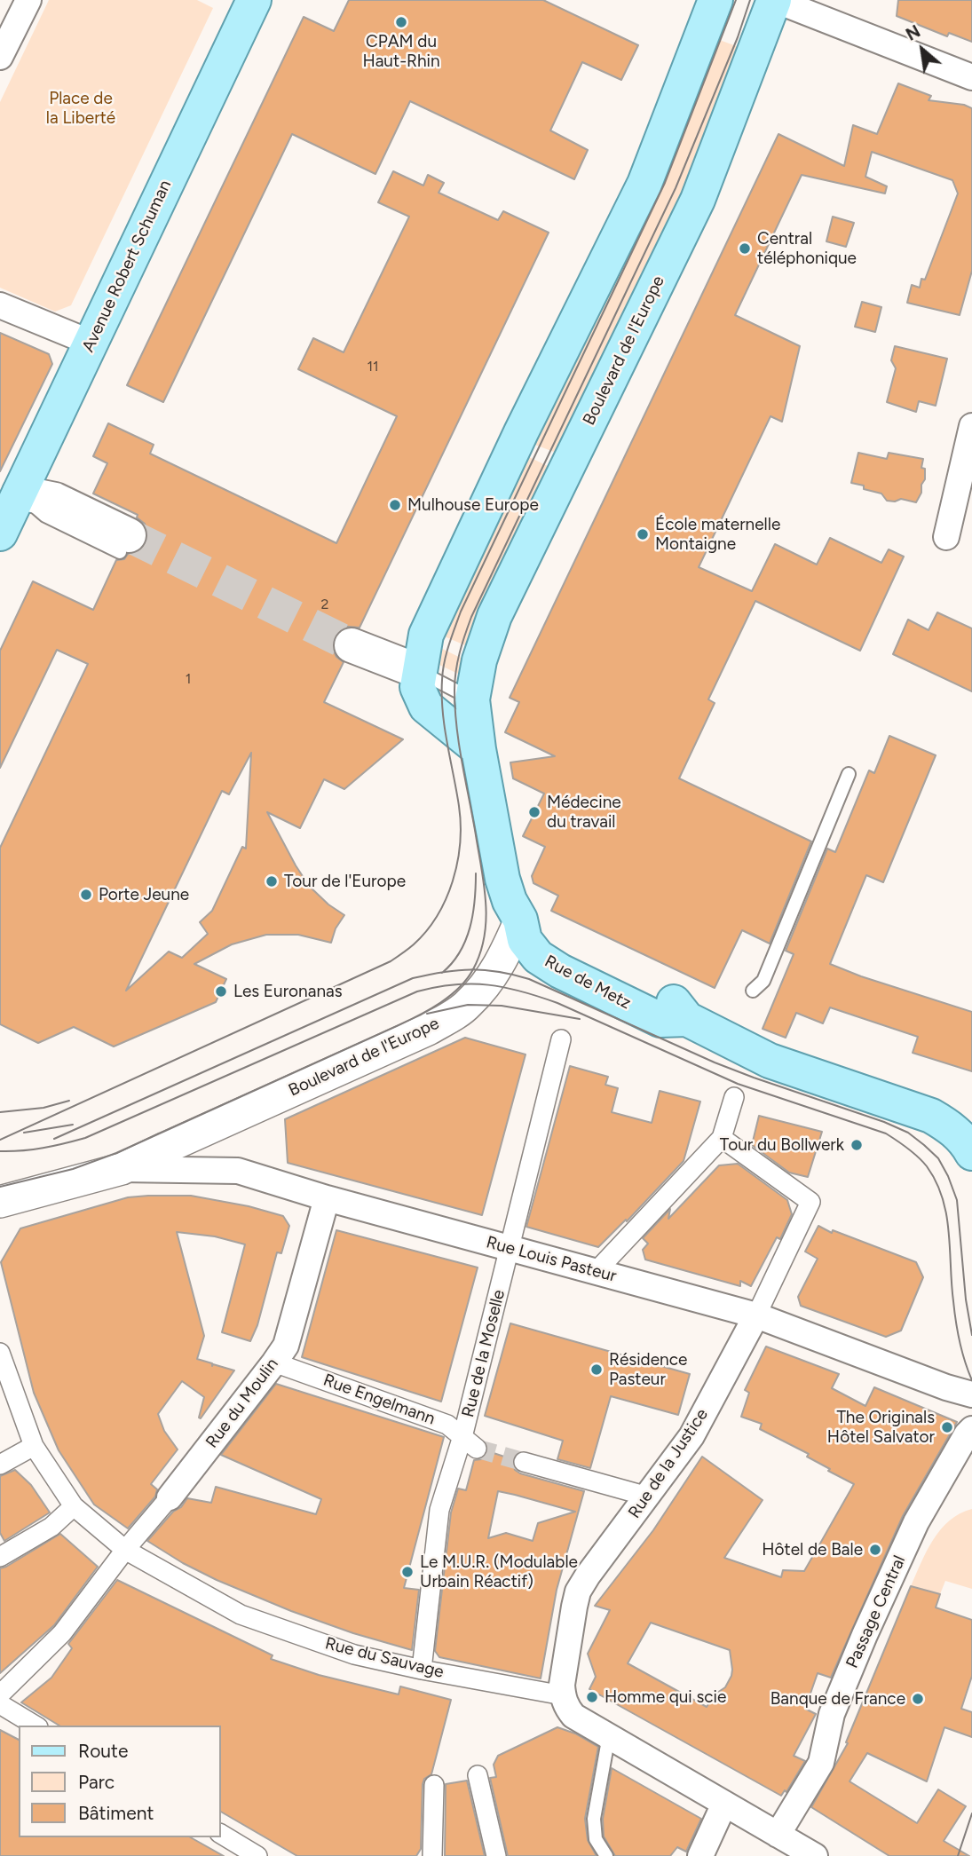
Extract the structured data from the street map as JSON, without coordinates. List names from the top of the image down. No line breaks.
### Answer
{"streets":{"main road":["Avenue Robert Schuman","Boulevard de l'Europe","Rue de Metz"],"street":["Rue Louis Pasteur","Rue de la Moselle","Rue Engelmann","Rue du Moulin","Rue de la Justice","Passage Central","Rue du Sauvage"]},"crossings":[["Boulevard de l'Europe","Rue de Metz"],["Boulevard de l'Europe","Rue Louis Pasteur"],["Rue Louis Pasteur","Rue de la Moselle"],["Rue Louis Pasteur","Rue du Moulin"],["Rue Louis Pasteur","Rue de la Justice"],["Rue de la Moselle","Rue Engelmann"],["Rue de la Moselle","Rue du Sauvage"],["Rue Engelmann","Rue du Moulin"],["Rue du Moulin","Rue du Sauvage"],["Rue de la Justice","Rue du Sauvage"]],"parks":["Place de la Liberté"],"places":["CPAM du Haut-Rhin","Central téléphonique","Mulhouse Europe","École maternelle Montaigne","Médecine du travail","Tour de l'Europe","Porte Jeune","Les Euronanas","Tour du Bollwerk","Résidence Pasteur","The Originals Hôtel Salvator","Hôtel de Bale","Le M.U.R. (Modulable Urbain Réactif)","Homme qui scie","Banque de France"],"house_numbers":["11","2","1"],"legend":["Route","Parc","Bâtiment"],"north":"top left"}
